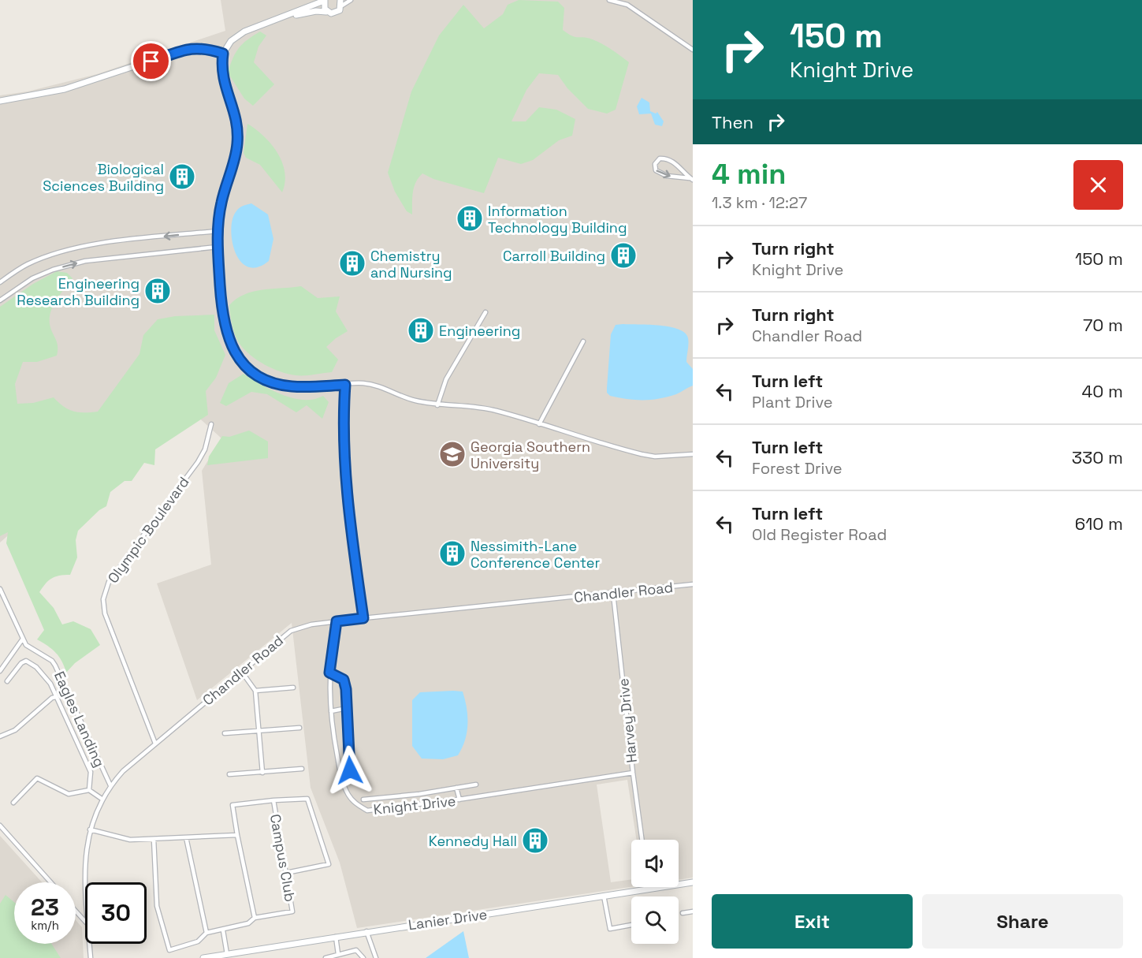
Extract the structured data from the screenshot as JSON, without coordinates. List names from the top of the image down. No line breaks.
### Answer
{"streets":{"street":["Olympic Boulevard","Chandler Road","Eagles Landing","Harvey Drive","Knight Drive","Campus Club","Lanier Drive"]},"crossings":[["Olympic Boulevard","Chandler Road"],["Chandler Road","Eagles Landing"],["Chandler Road","Harvey Drive"],["Chandler Road","Knight Drive"],["Harvey Drive","Knight Drive"]],"places":{"building":["Biological Sciences Building","Information Technology Building","Carroll Building","Chemistry and Nursing","Engineering Research Building","Engineering","Nessimith-Lane Conference Center","Kennedy Hall"],"school or university":["Georgia Southern University"]},"page":{"turn":["150 m","Knight Drive"],"then":"Then","heading":["4 min","1.3 km · 12:27"],"list":[{"name":"Turn right","note":"Knight Drive","value":"150 m"},{"name":"Turn right","note":"Chandler Road","value":"70 m"},{"name":"Turn left","note":"Plant Drive","value":"40 m"},{"name":"Turn left","note":"Forest Drive","value":"330 m"},{"name":"Turn left","note":"Old Register Road","value":"610 m"}],"speed":"23 km/h","limit":"30","buttons":["Exit","Share"]}}
